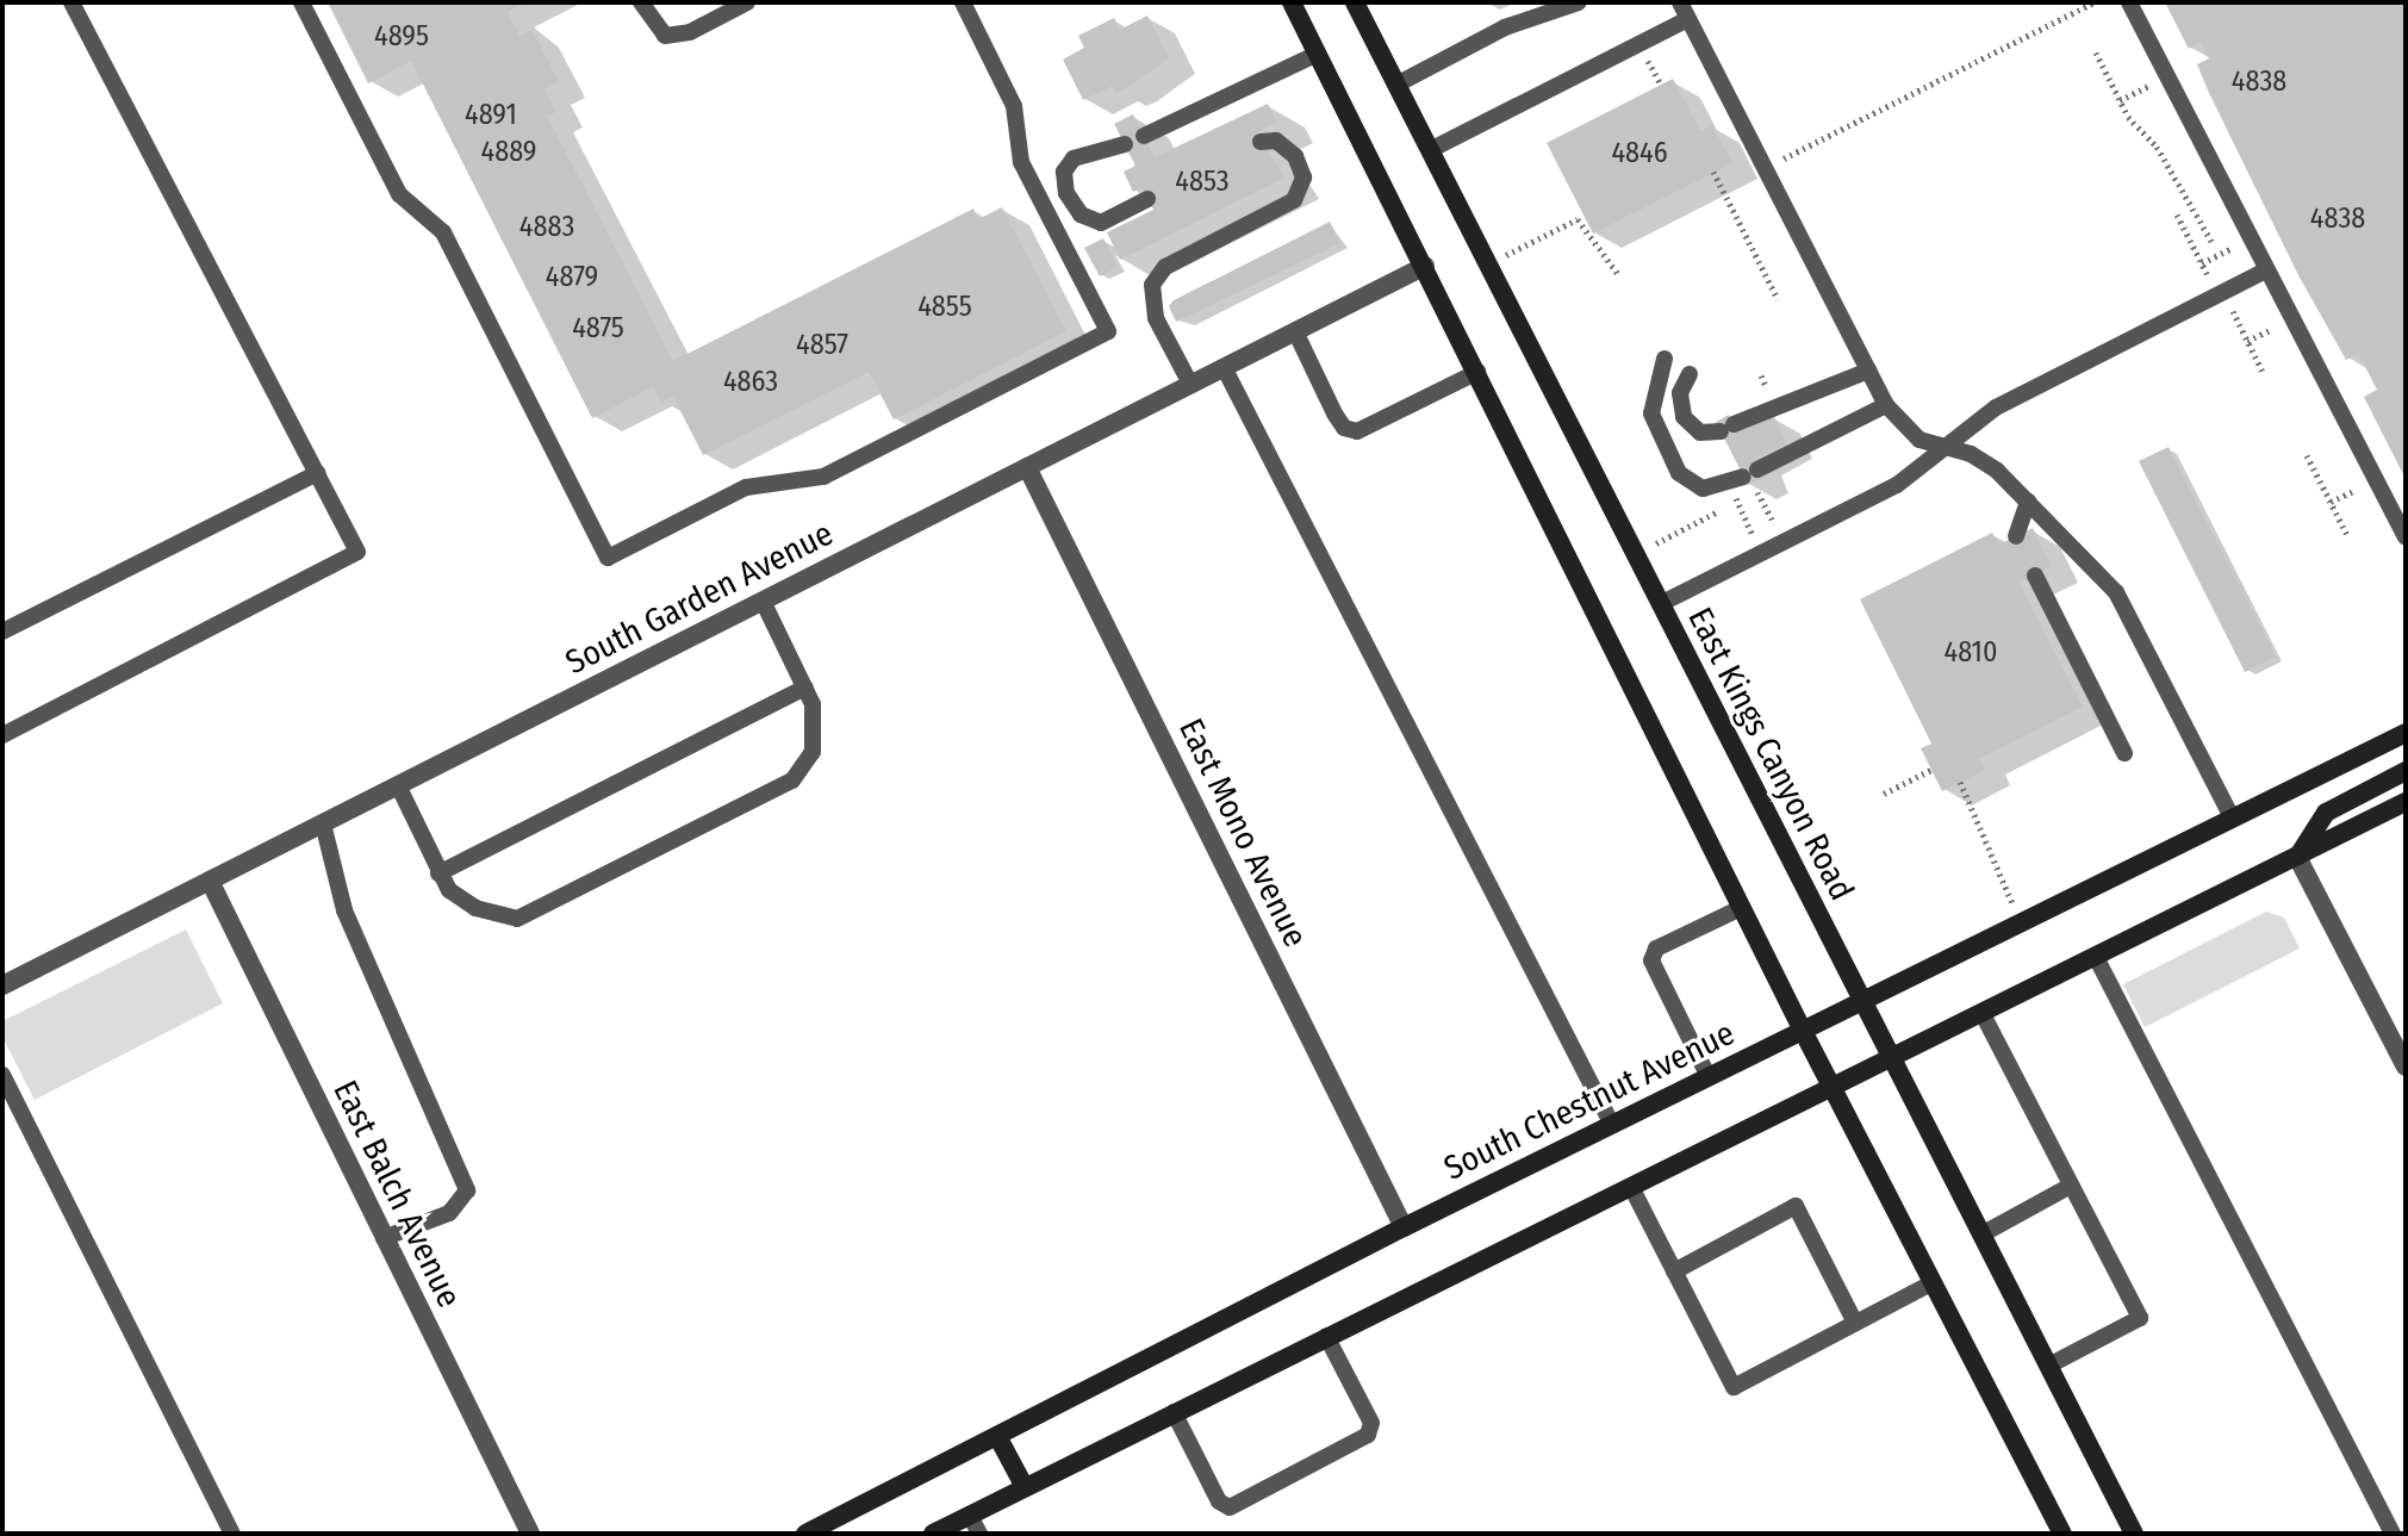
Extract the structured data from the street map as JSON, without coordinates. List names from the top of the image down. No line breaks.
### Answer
{"streets":{"main road":["East Kings Canyon Road","South Chestnut Avenue"],"street":["South Garden Avenue","East Mono Avenue","East Balch Avenue"]},"crossings":[["South Garden Avenue","East Mono Avenue"],["South Garden Avenue","East Balch Avenue"],["East Kings Canyon Road","South Chestnut Avenue"],["East Mono Avenue","South Chestnut Avenue"]],"house_numbers":["4895","4838","4891","4889","4846","4853","4838","4883","4879","4855","4875","4857","4863","4810"]}
